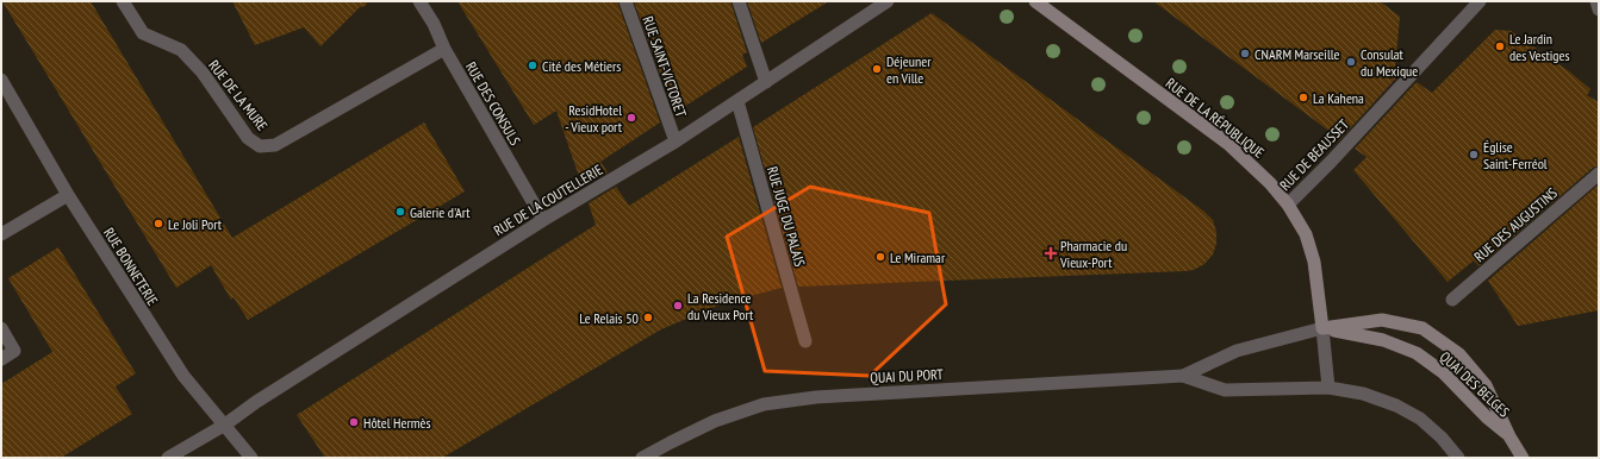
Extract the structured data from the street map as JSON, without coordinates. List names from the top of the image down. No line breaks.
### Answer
{"streets":{"main road":["RUE DE LA RÉPUBLIQUE","QUAI DES BELGES"],"street":["RUE SAINT-VICTORET","RUE DE LA MURE","RUE DES CONSULS","RUE DE BEAUSSET","RUE DE LA COUTELLERIE","RUE JUGE DU PALAIS","RUE DES AUGUSTINS","RUE BONNETERIE","QUAI DU PORT"]},"crossings":[["RUE SAINT-VICTORET","RUE DE LA COUTELLERIE"],["RUE DE LA MURE","RUE DES CONSULS"],["RUE DES CONSULS","RUE DE LA COUTELLERIE"],["RUE DE LA RÉPUBLIQUE","RUE DE BEAUSSET"],["RUE DE LA RÉPUBLIQUE","QUAI DU PORT"],["RUE DE LA RÉPUBLIQUE","QUAI DES BELGES"],["RUE DE LA COUTELLERIE","RUE JUGE DU PALAIS"],["RUE DE LA COUTELLERIE","RUE BONNETERIE"],["QUAI DU PORT","QUAI DES BELGES"]],"places":{"other":["Le Jardin des Vestiges","CNARM Marseille","Consulat du Mexique","Cité des Métiers","Déjeuner en Ville","La Kahena","ResidHotel - Vieux port","Église Saint-Ferréol","Galerie d'Art","Le Joli Port","Le Miramar","La Residence du Vieux Port","Le Relais 50","Hôtel Hermès"],"health":["Pharmacie du Vieux-Port"]}}
